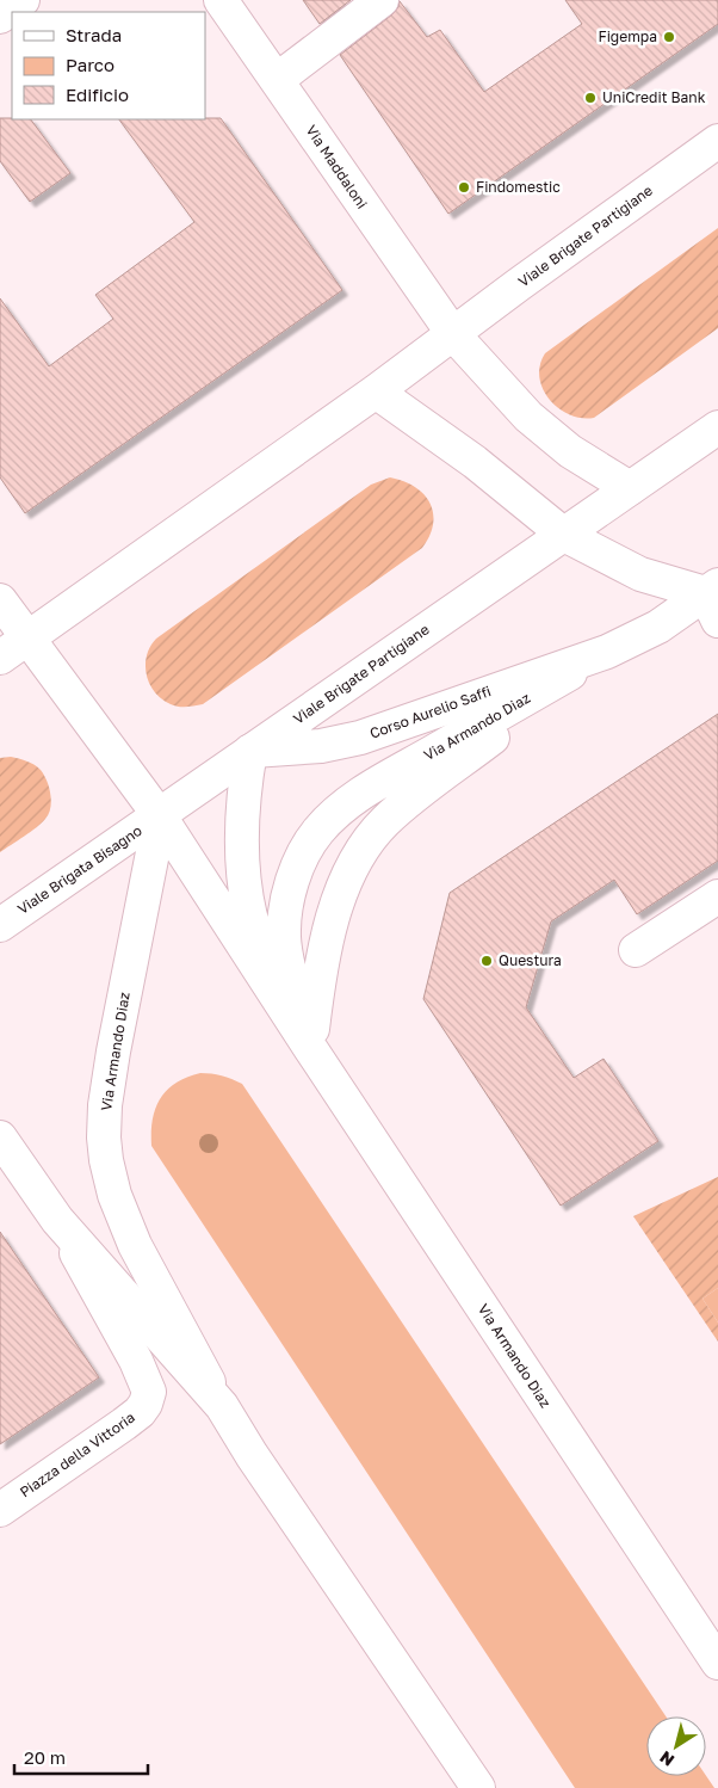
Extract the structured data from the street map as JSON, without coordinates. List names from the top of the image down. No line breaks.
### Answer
{"streets":{"street":["Via Maddaloni","Viale Brigate Partigiane","Corso Aurelio Saffi","Via Armando Diaz","Viale Brigata Bisagno","Piazza della Vittoria"]},"crossings":[["Via Maddaloni","Viale Brigate Partigiane"],["Viale Brigate Partigiane","Corso Aurelio Saffi"],["Viale Brigate Partigiane","Via Armando Diaz"],["Viale Brigate Partigiane","Viale Brigata Bisagno"],["Corso Aurelio Saffi","Via Armando Diaz"],["Via Armando Diaz","Viale Brigata Bisagno"],["Via Armando Diaz","Piazza della Vittoria"]],"places":["Figempa","UniCredit Bank","Findomestic","Questura"],"legend":["Strada","Parco","Edificio"],"scale_bar":"20 m","north":"bottom left"}
